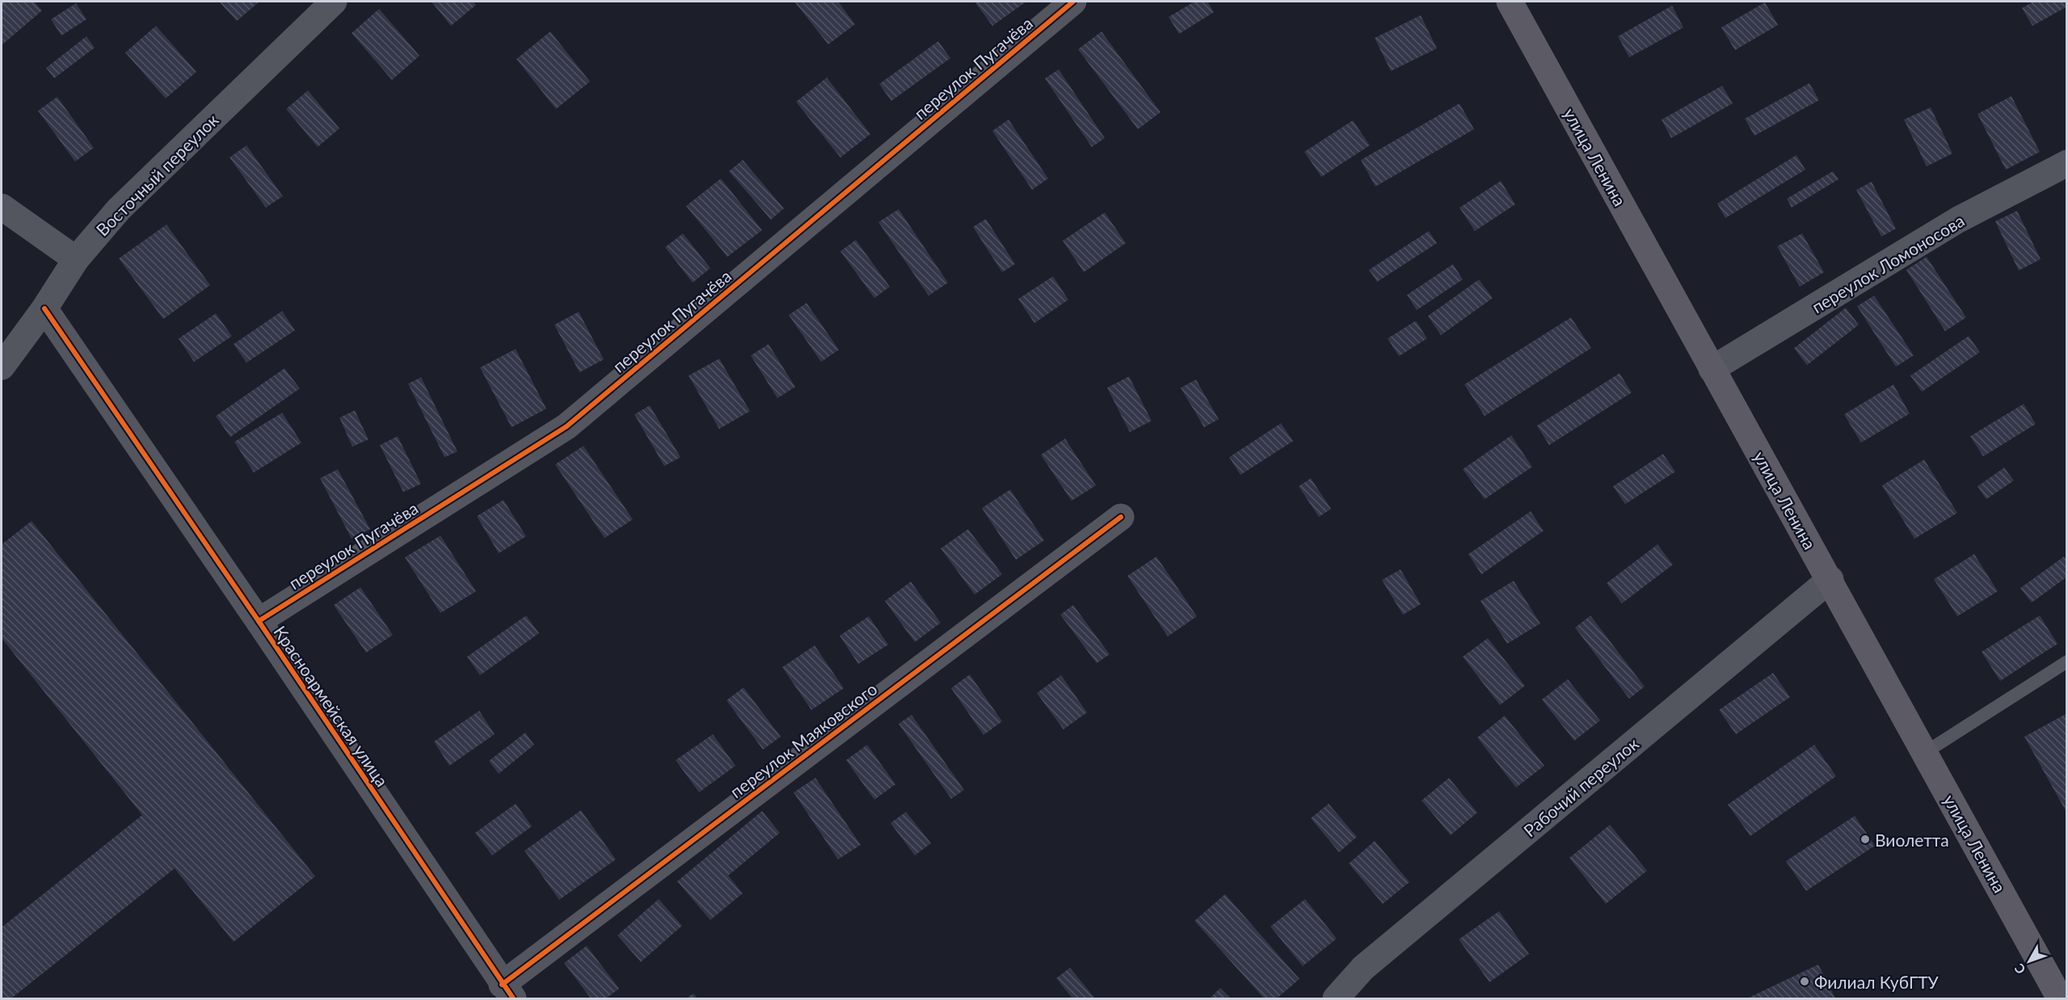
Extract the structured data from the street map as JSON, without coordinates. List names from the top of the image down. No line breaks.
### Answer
{"streets":{"main road":["улица Ленина"],"street":["переулок Пугачёва","Восточный переулок","переулок Ломоносова","Красноармейская улица","переулок Маяковского","Рабочий переулок"]},"crossings":[["переулок Пугачёва","Красноармейская улица"],["улица Ленина","переулок Ломоносова"],["улица Ленина","Рабочий переулок"],["Восточный переулок","Красноармейская улица"],["Красноармейская улица","переулок Маяковского"]],"places":["Виолетта","Филиал КубГТУ"],"north":"bottom left"}
